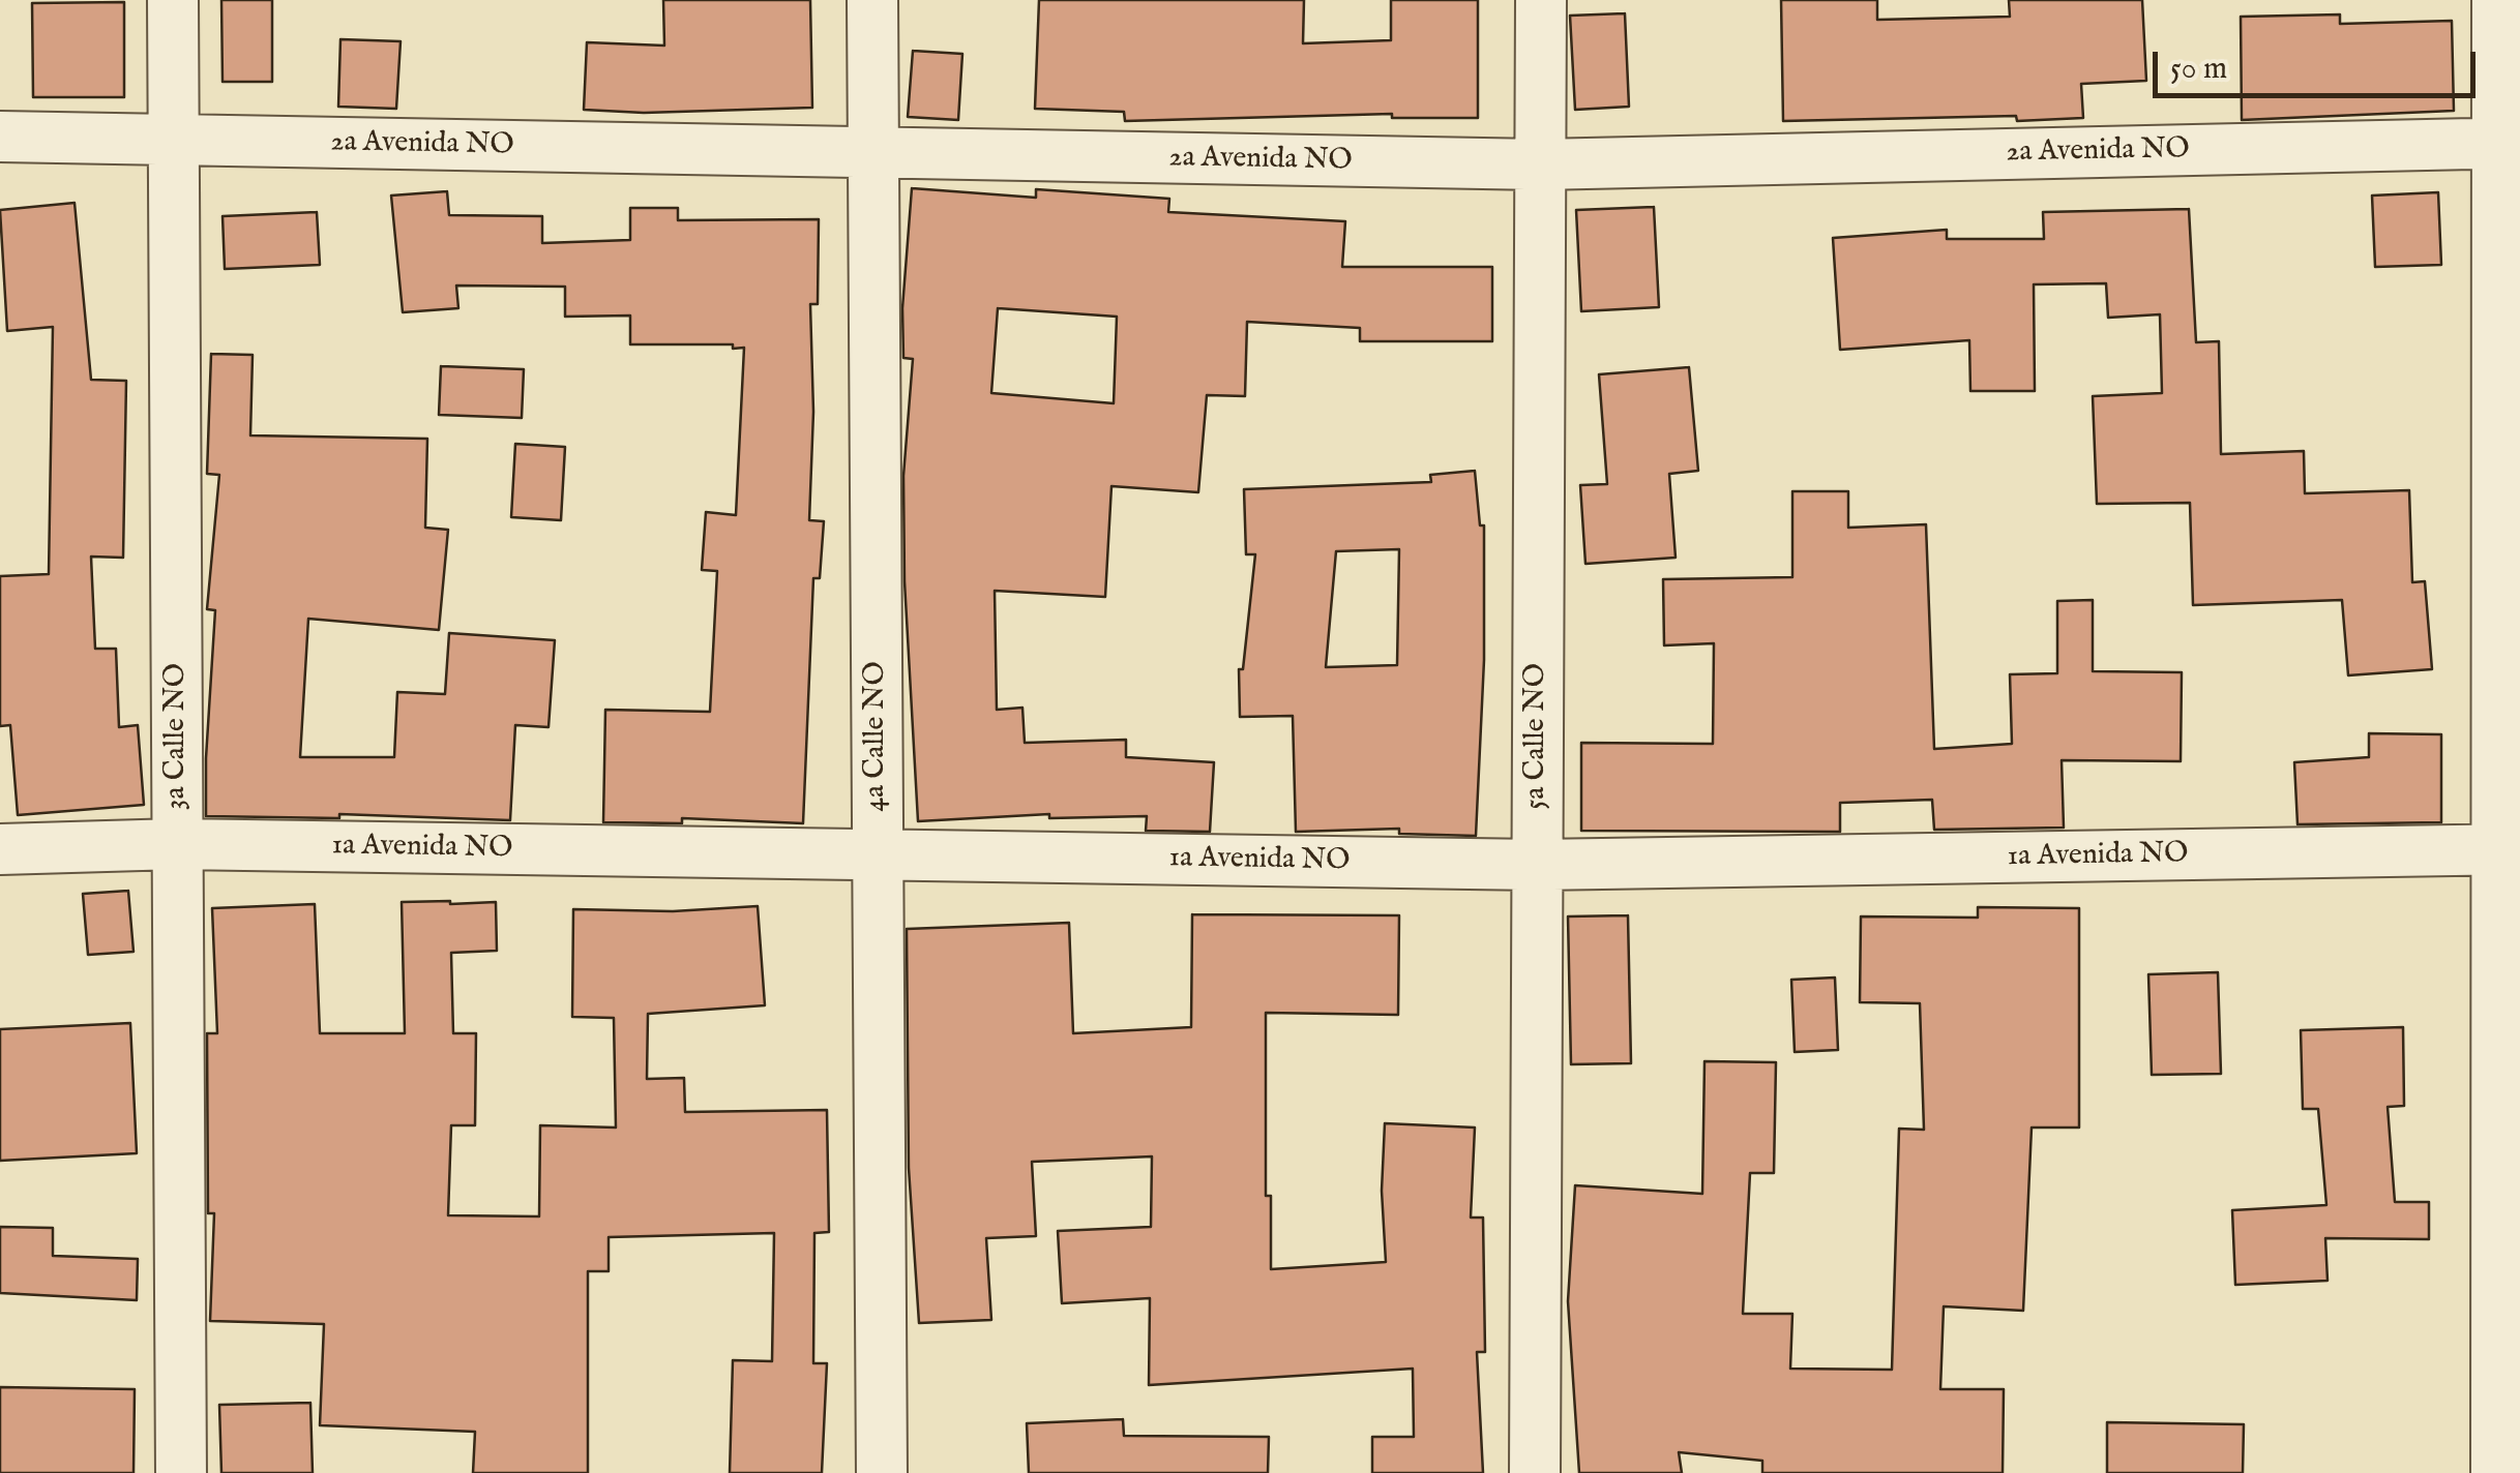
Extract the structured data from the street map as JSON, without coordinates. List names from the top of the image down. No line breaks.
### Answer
{"streets":{"street":["2a Avenida NO","3a Calle NO","4a Calle NO","5a Calle NO","1a Avenida NO"]},"crossings":[["2a Avenida NO","3a Calle NO"],["2a Avenida NO","4a Calle NO"],["2a Avenida NO","5a Calle NO"],["3a Calle NO","1a Avenida NO"],["4a Calle NO","1a Avenida NO"],["5a Calle NO","1a Avenida NO"]],"scale_bar":"50 m"}
